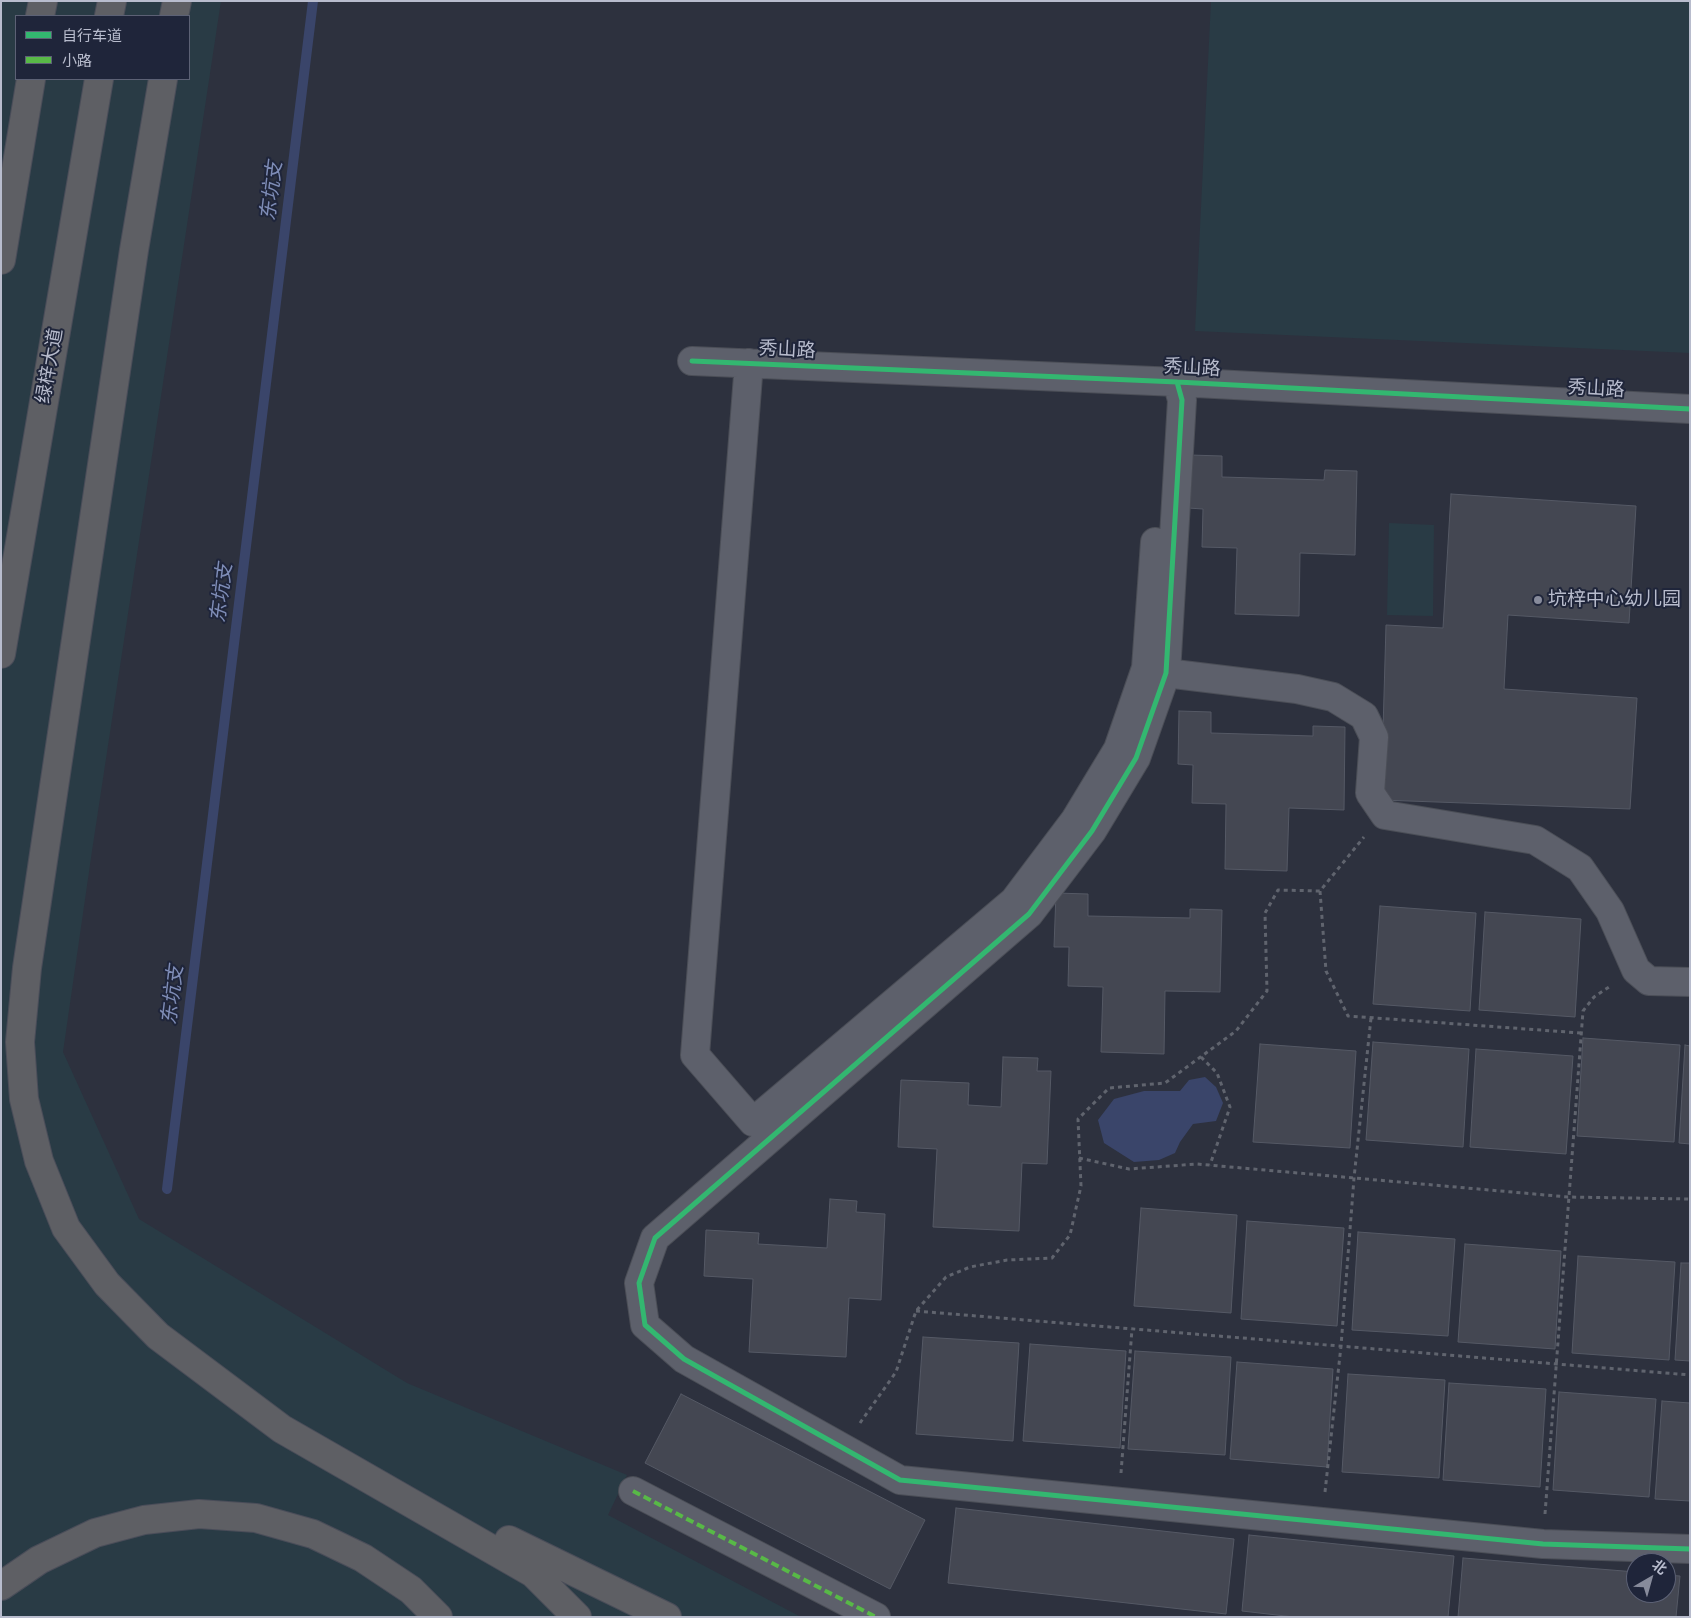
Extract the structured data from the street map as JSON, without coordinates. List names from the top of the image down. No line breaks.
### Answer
{"streets":{"highway":["绿梓大道"],"street":["秀山路"]},"water":["东坑支"],"places":["坑梓中心幼儿园"],"legend":["自行车道","小路"],"north":"top right"}
